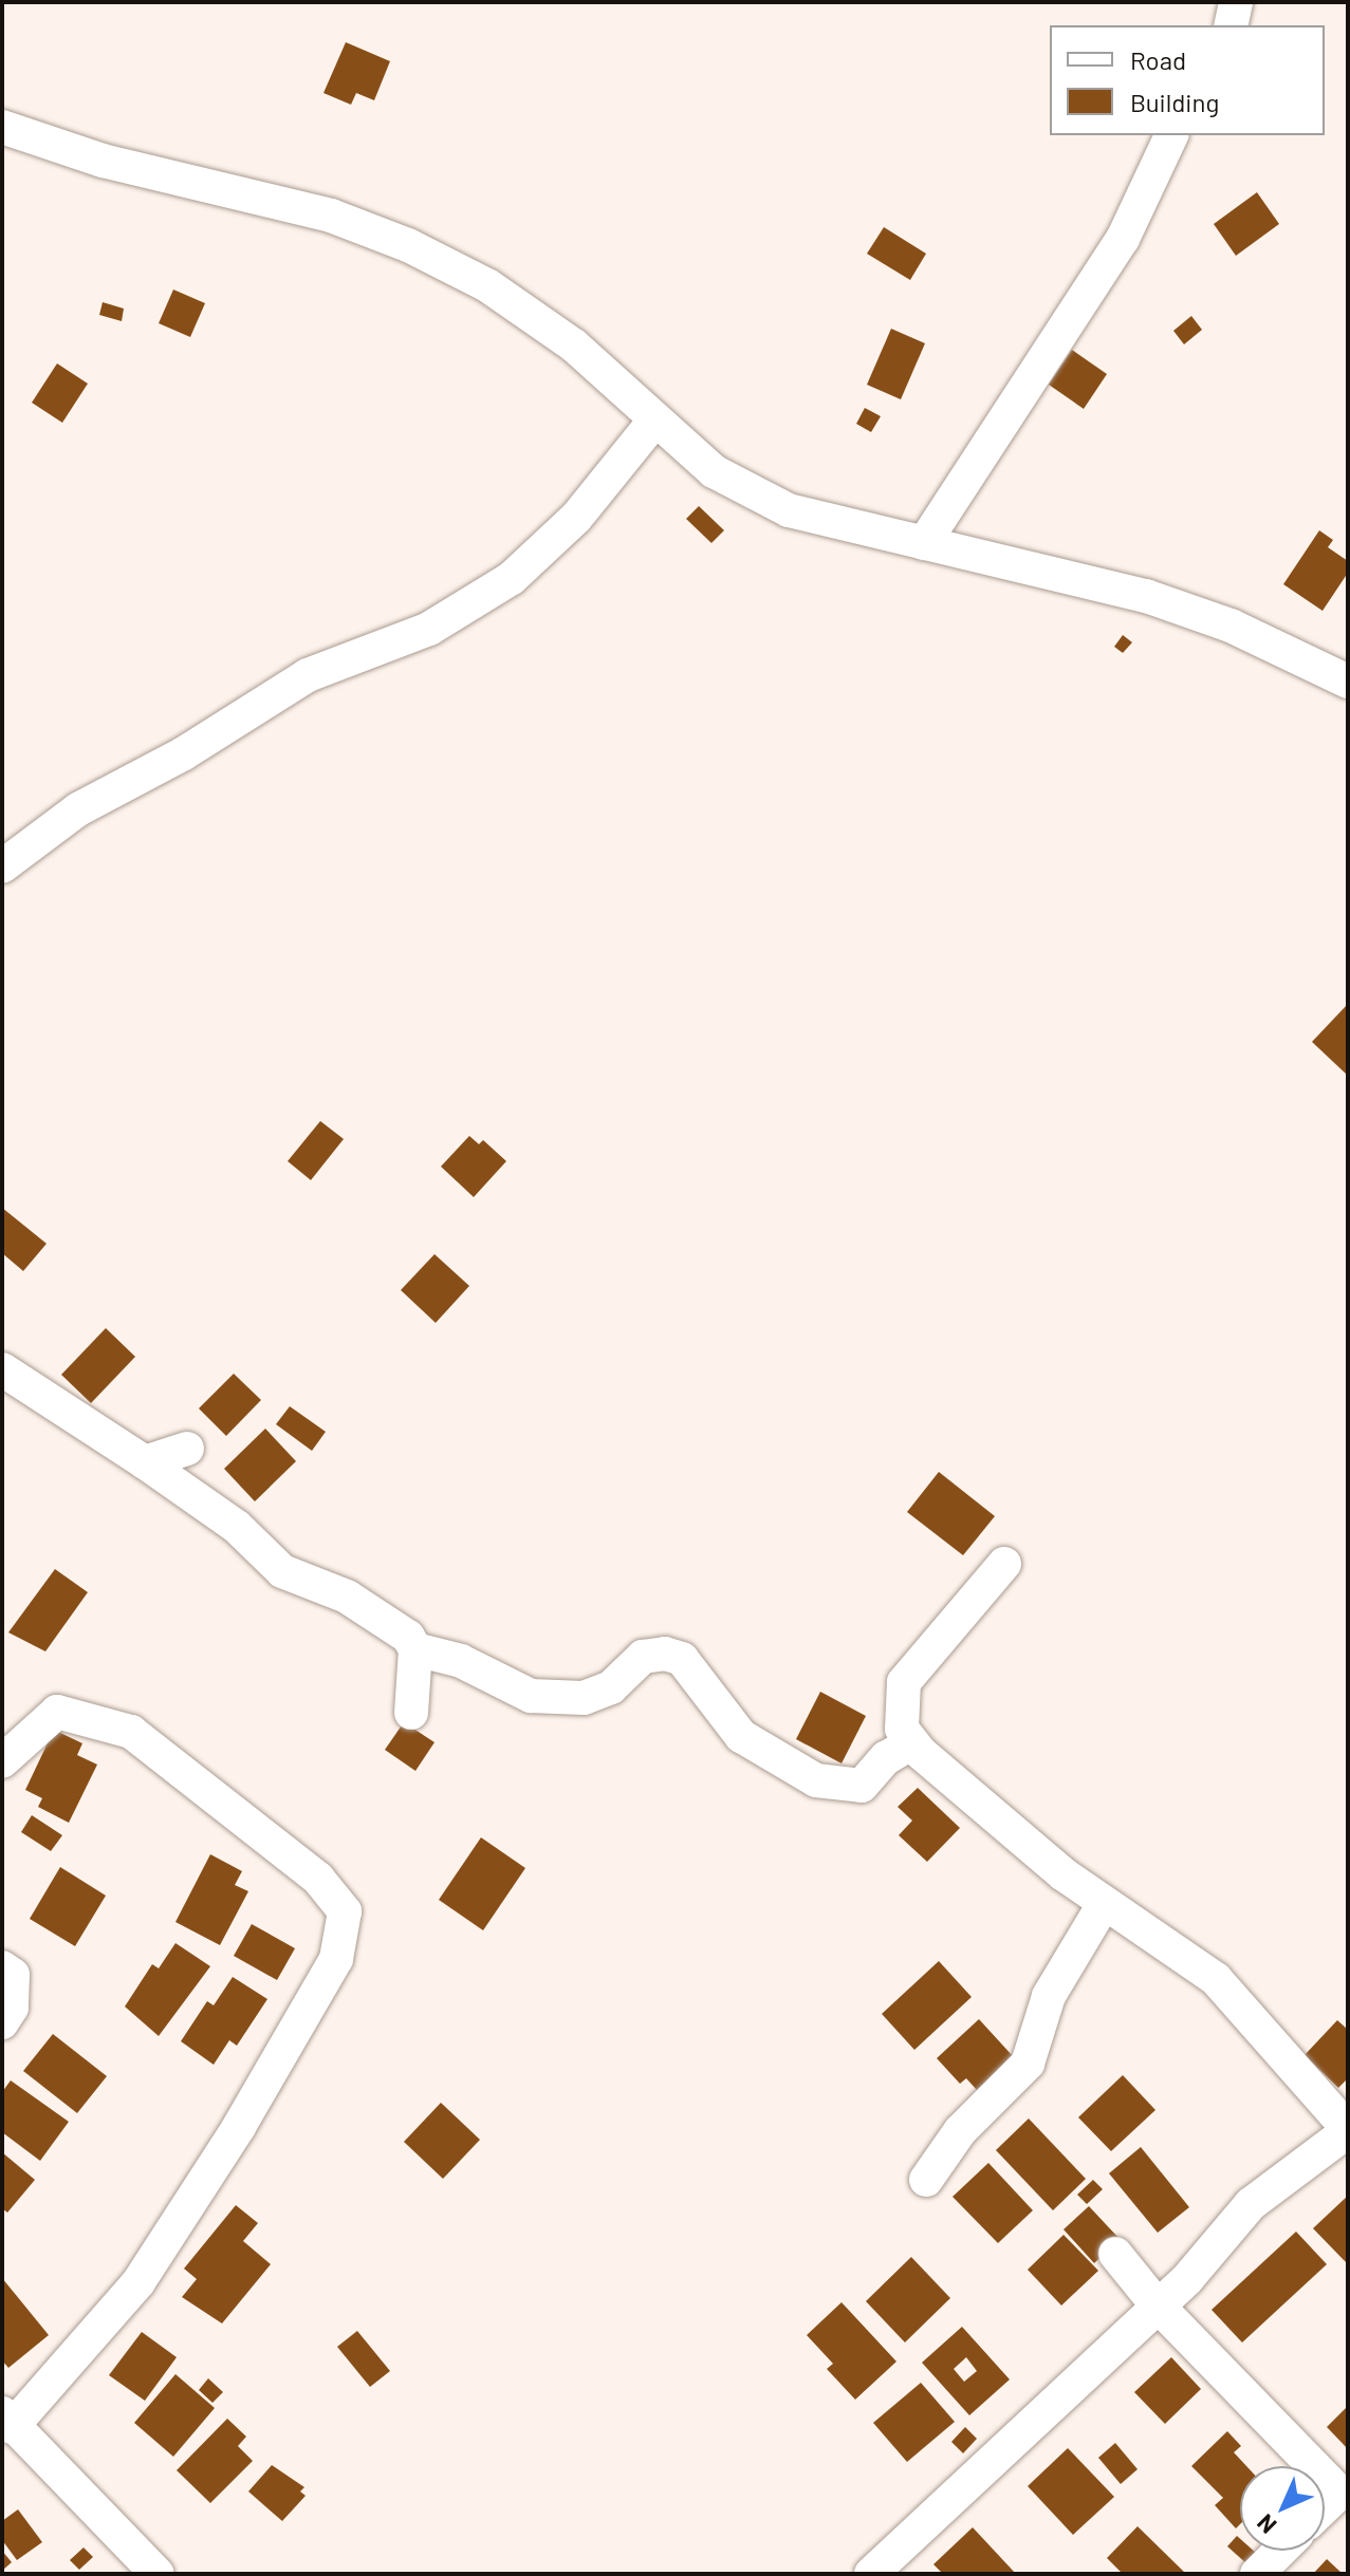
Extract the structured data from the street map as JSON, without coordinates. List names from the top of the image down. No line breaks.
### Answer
{"legend":["Road","Building"],"north":"bottom left"}
